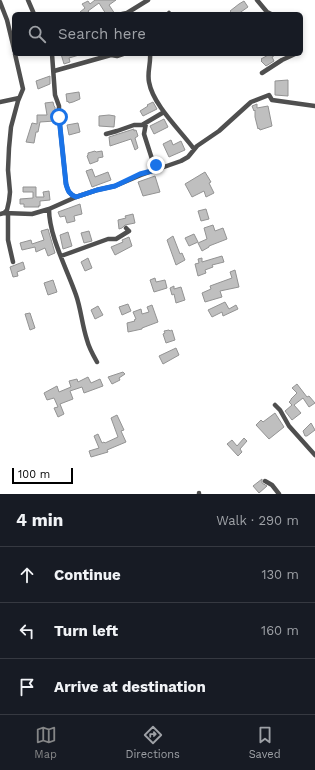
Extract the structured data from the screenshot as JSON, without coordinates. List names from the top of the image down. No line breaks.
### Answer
{"scale_bar":"100 m","page":{"search":"Search here","scale":"100 m","heading":["4 min","Walk · 290 m"],"list":[["Continue","130 m"],["Turn left","160 m"],"Arrive at destination"],"nav":["Map","Directions","Saved"]}}
